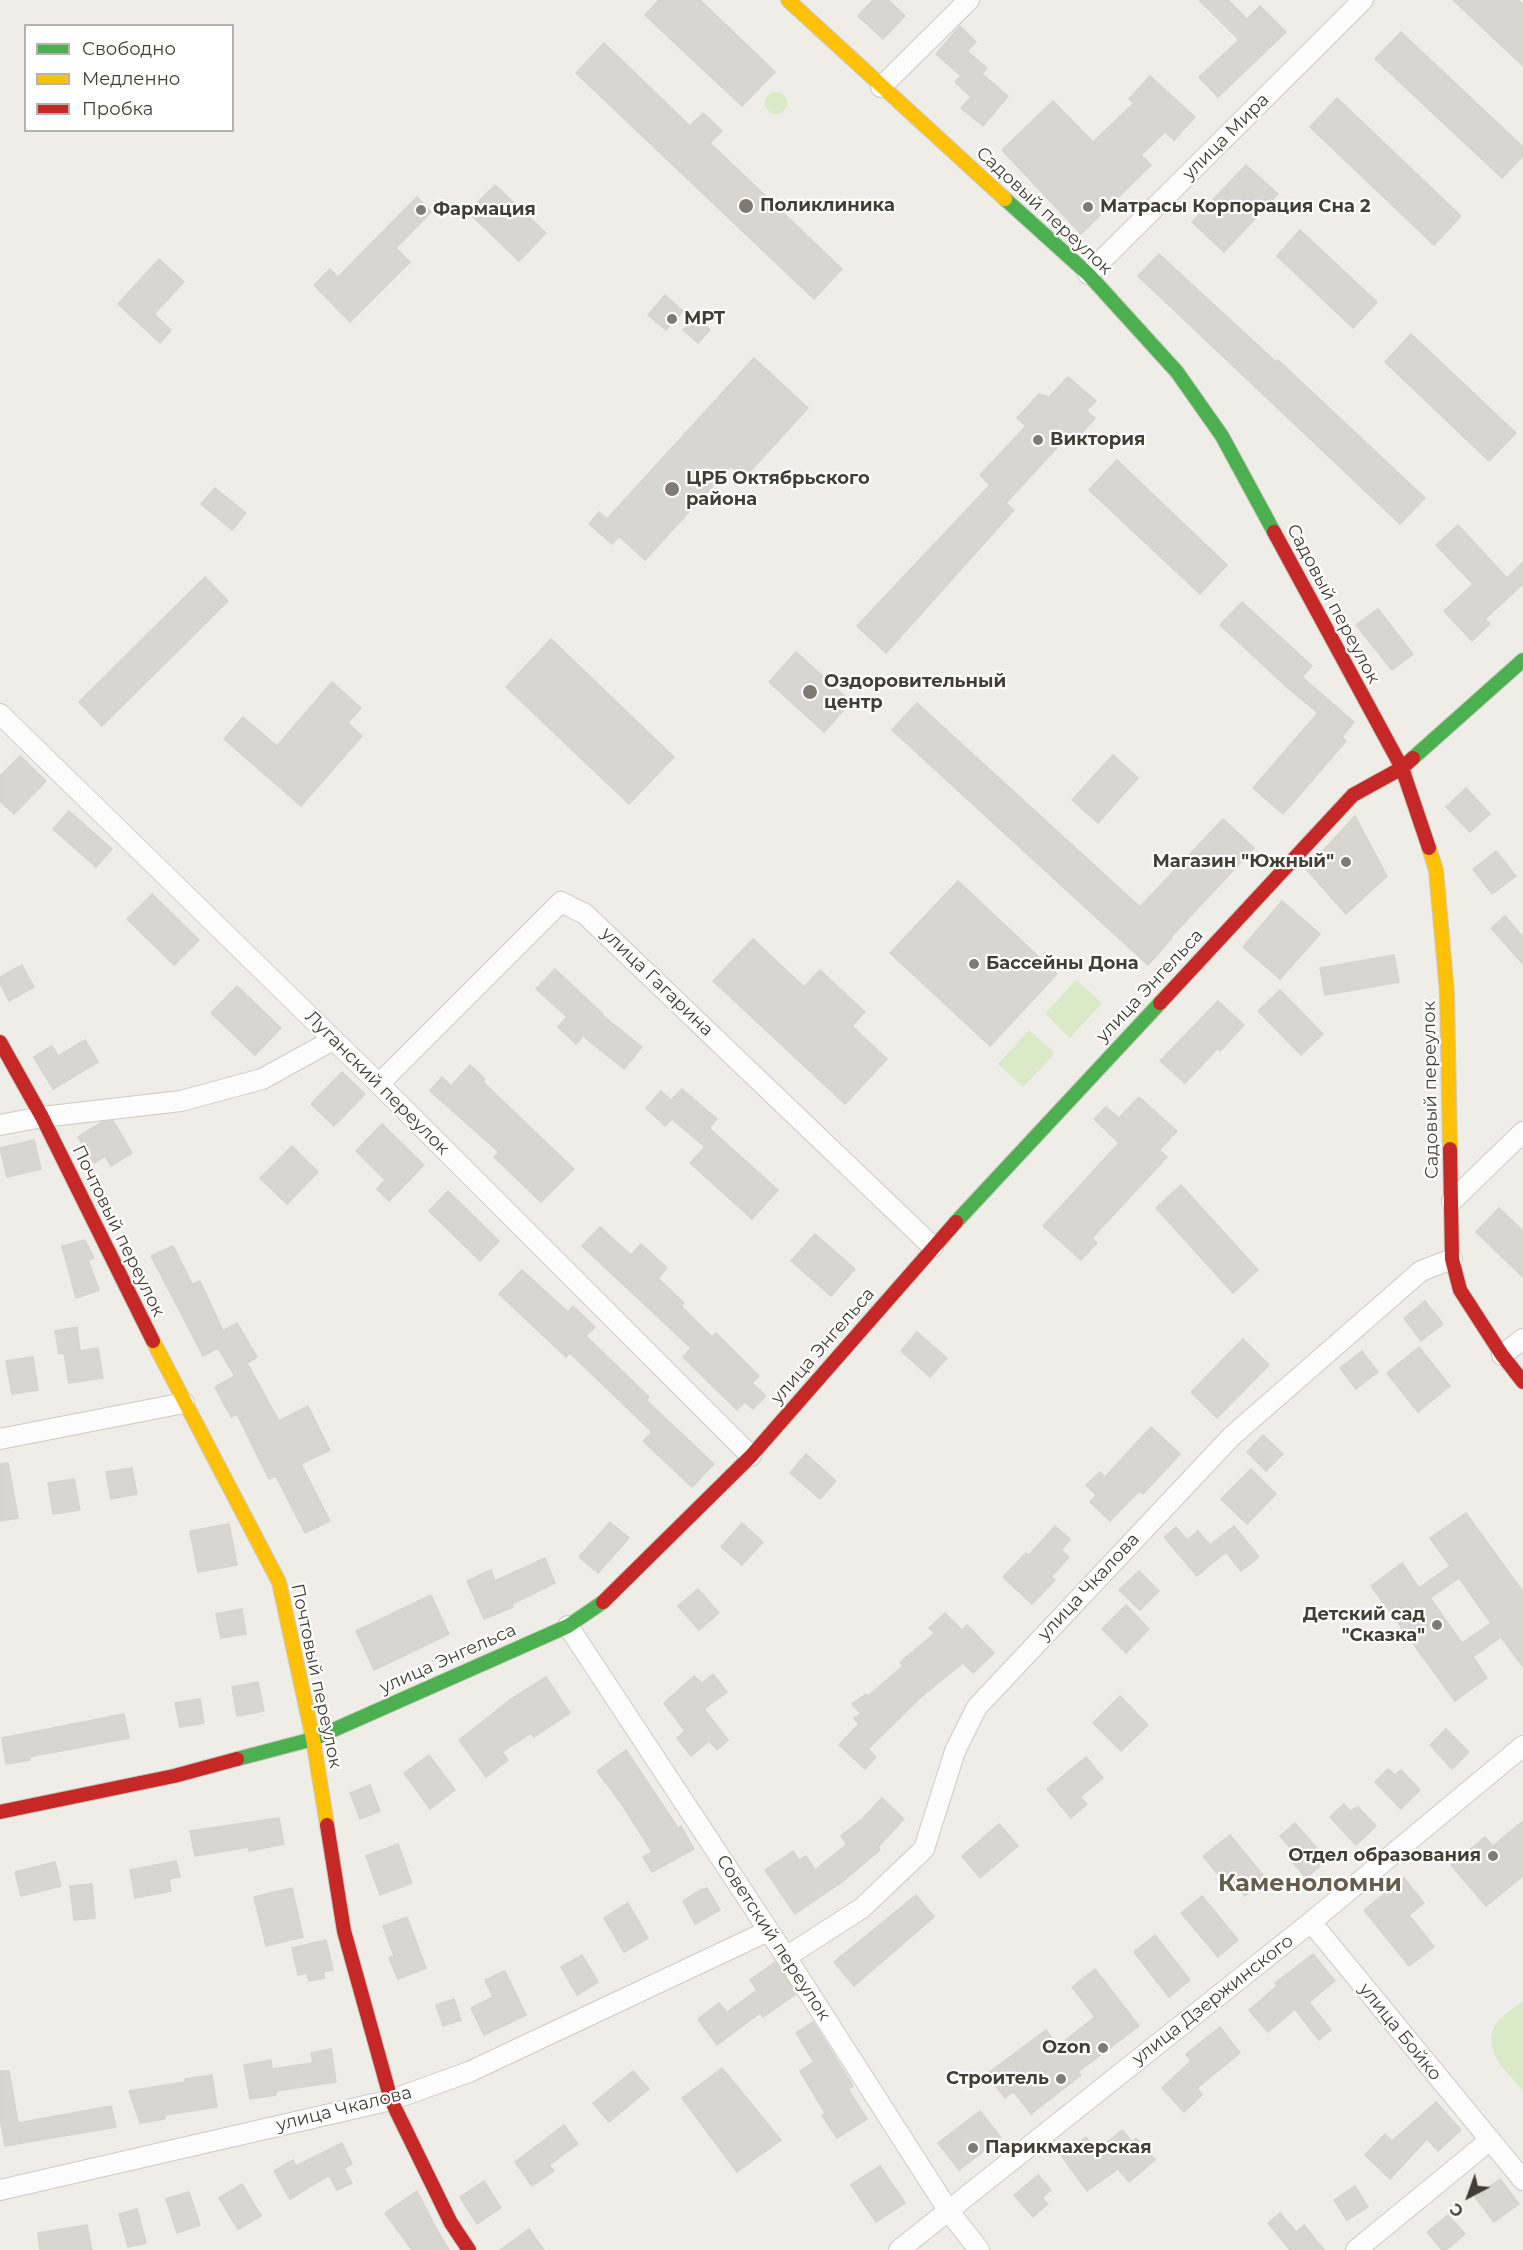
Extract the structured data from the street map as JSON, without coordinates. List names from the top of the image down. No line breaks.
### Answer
{"streets":{"street":["улица Мира","Садовый переулок","улица Гагарина","улица Энгельса","Луганский переулок","Почтовый переулок","улица Чкалова","Советский переулок","улица Дзержинского","улица Бойко"]},"crossings":[["улица Мира","Садовый переулок"],["Садовый переулок","улица Энгельса"],["Садовый переулок","улица Чкалова"],["улица Гагарина","улица Энгельса"],["улица Гагарина","Луганский переулок"],["улица Энгельса","Луганский переулок"],["улица Энгельса","Почтовый переулок"],["улица Энгельса","Советский переулок"],["Почтовый переулок","улица Чкалова"],["улица Чкалова","Советский переулок"],["Советский переулок","улица Дзержинского"],["улица Дзержинского","улица Бойко"]],"districts":["Каменоломни"],"places":["Поликлиника","Матрасы Корпорация Сна 2","Фармация","МРТ","Виктория","ЦРБ Октябрьского района","Оздоровительный центр","Магазин \"Южный\"","Бассейны Дона","Детский сад \"Сказка\"","Отдел образования","Ozon","Строитель","Парикмахерская"],"legend":["Свободно","Медленно","Пробка"],"north":"bottom left"}
